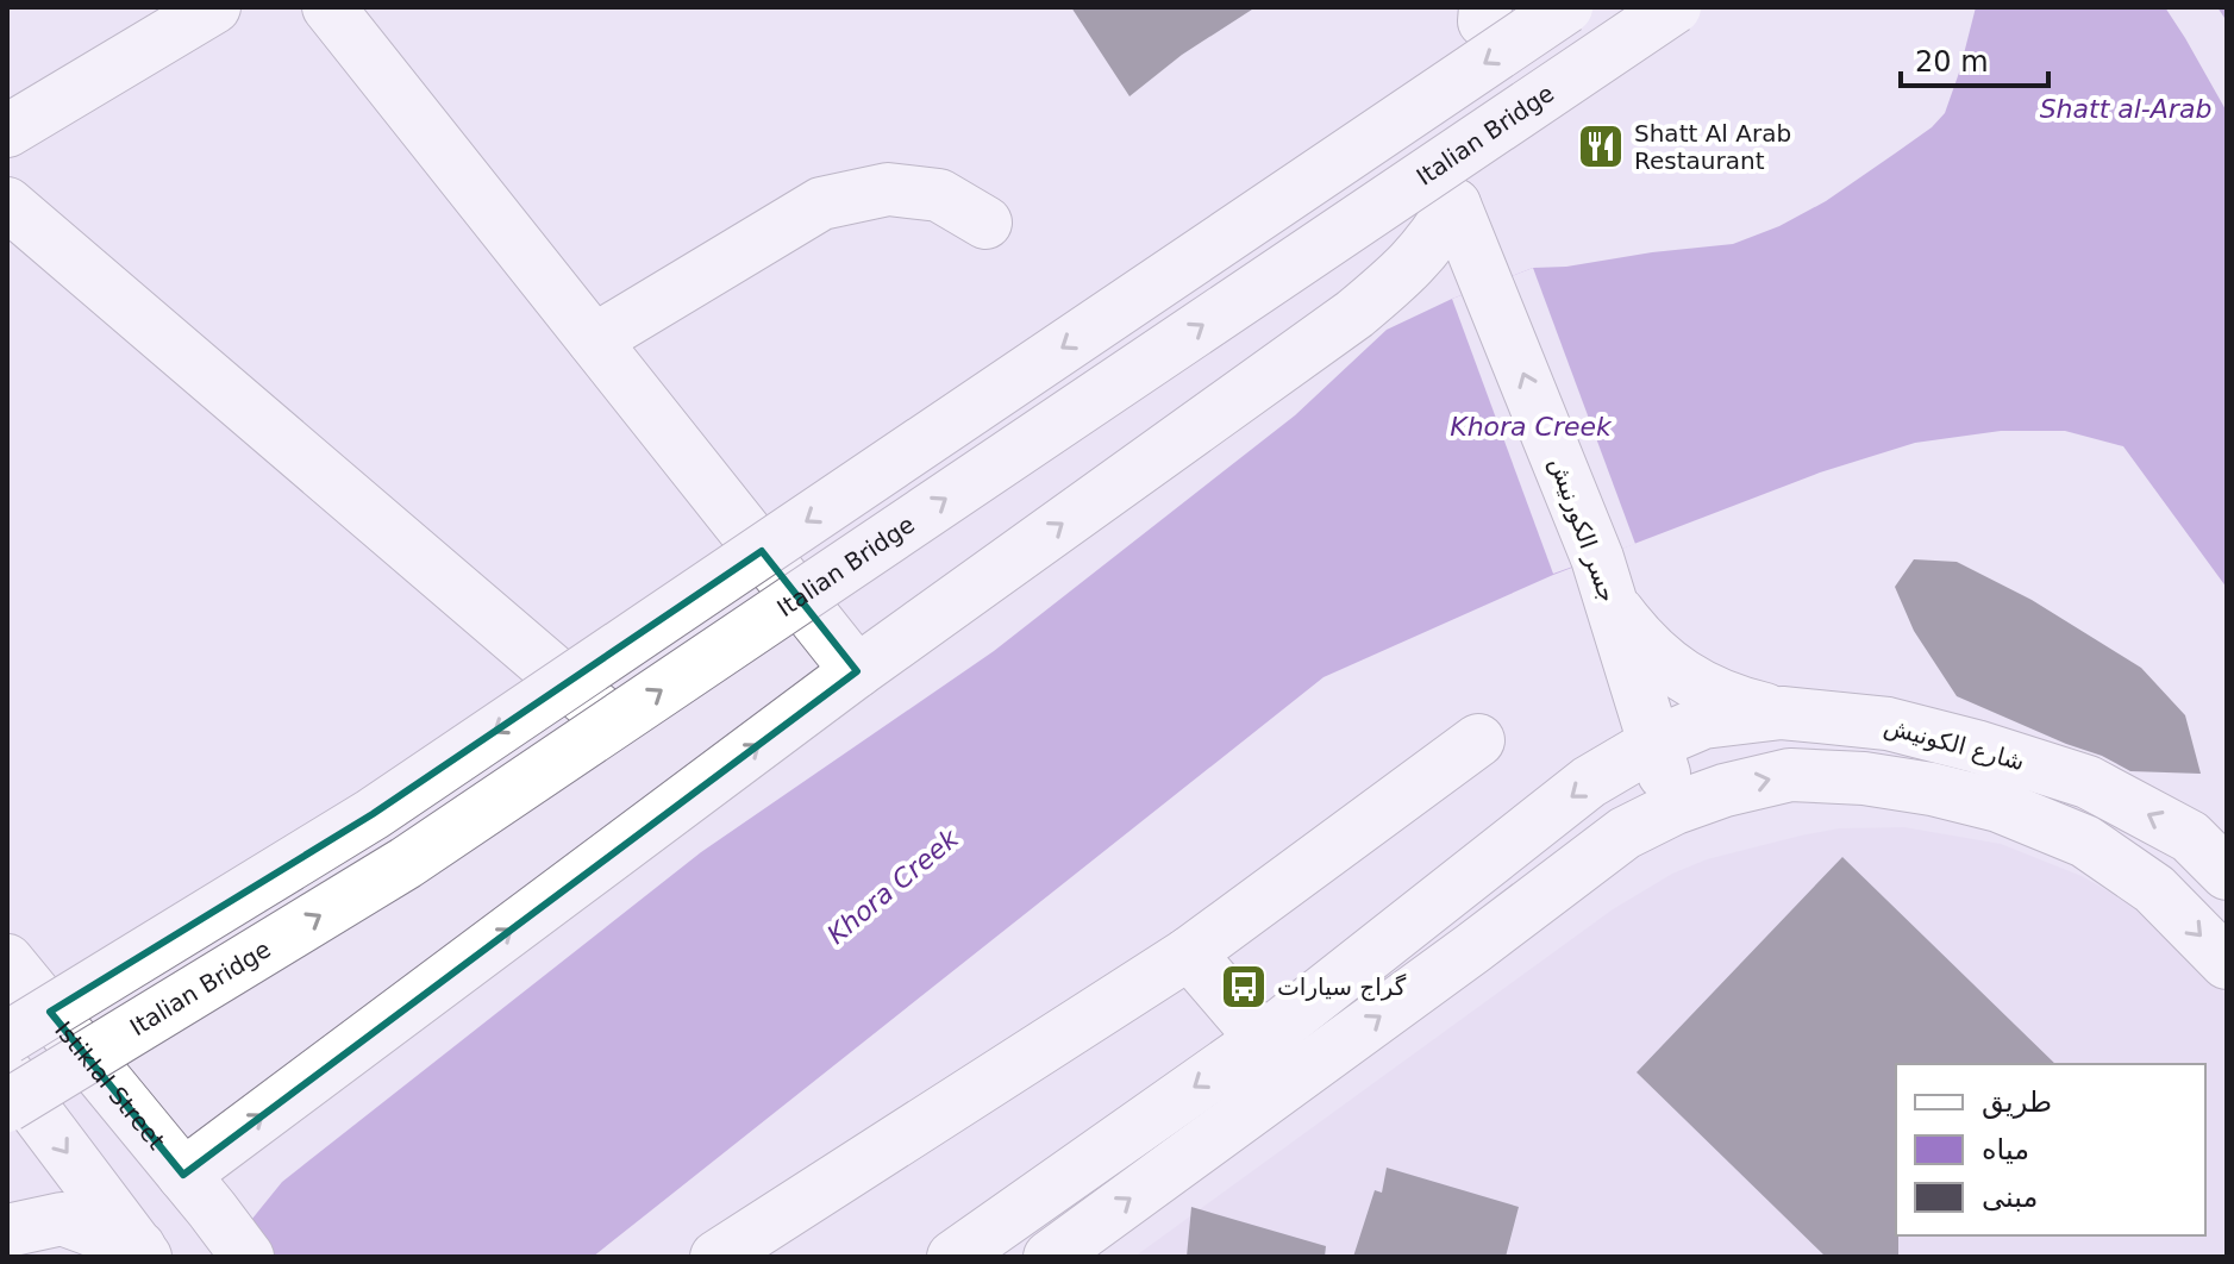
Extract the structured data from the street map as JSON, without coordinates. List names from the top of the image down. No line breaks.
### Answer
{"streets":{"main road":["Italian Bridge","جسر الكورنيش","شارع الكونيش","Istiklal Street"]},"crossings":[["جسر الكورنيش","شارع الكونيش"]],"water":["Shatt al-Arab","Khora Creek"],"places":{"restaurant":["Shatt Al Arab Restaurant"],"bus stop":["گراج سيارات"]},"legend":["طريق","مياه","مبنى"],"scale_bar":"20 m"}
